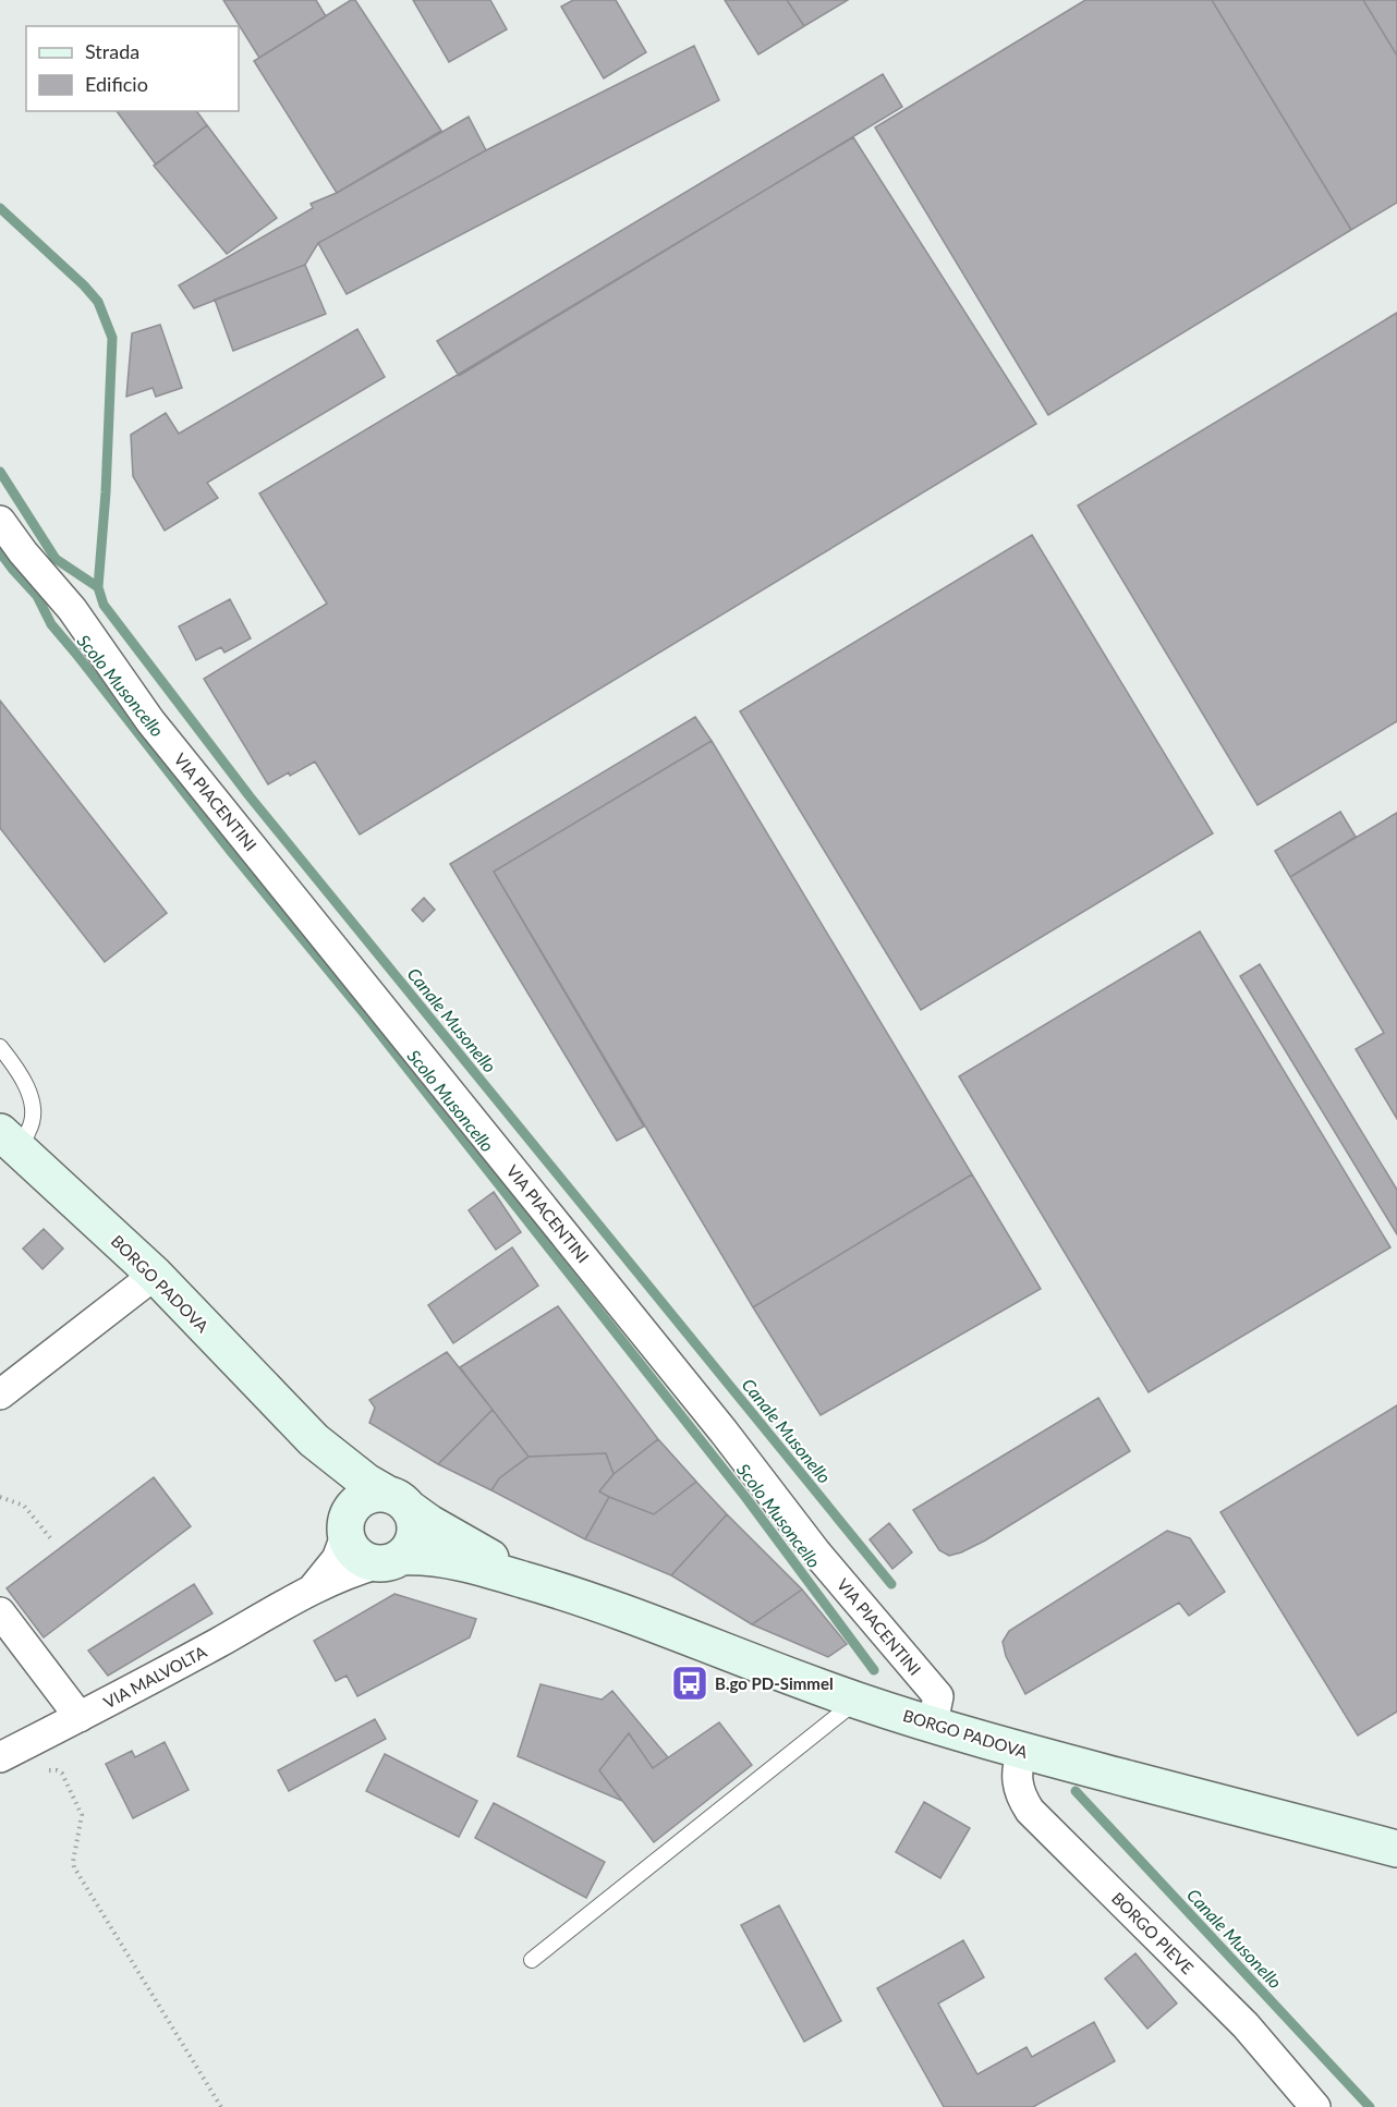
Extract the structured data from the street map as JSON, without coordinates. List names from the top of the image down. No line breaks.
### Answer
{"streets":{"street":["VIA PIACENTINI","BORGO PADOVA","VIA MALVOLTA","BORGO PIEVE"]},"crossings":[["VIA PIACENTINI","BORGO PADOVA"],["BORGO PADOVA","VIA MALVOLTA"],["BORGO PADOVA","BORGO PIEVE"]],"water":["Scolo Musoncello","Canale Musonello"],"places":{"bus stop":["B.go PD-Simmel"]},"legend":["Strada","Edificio"]}
